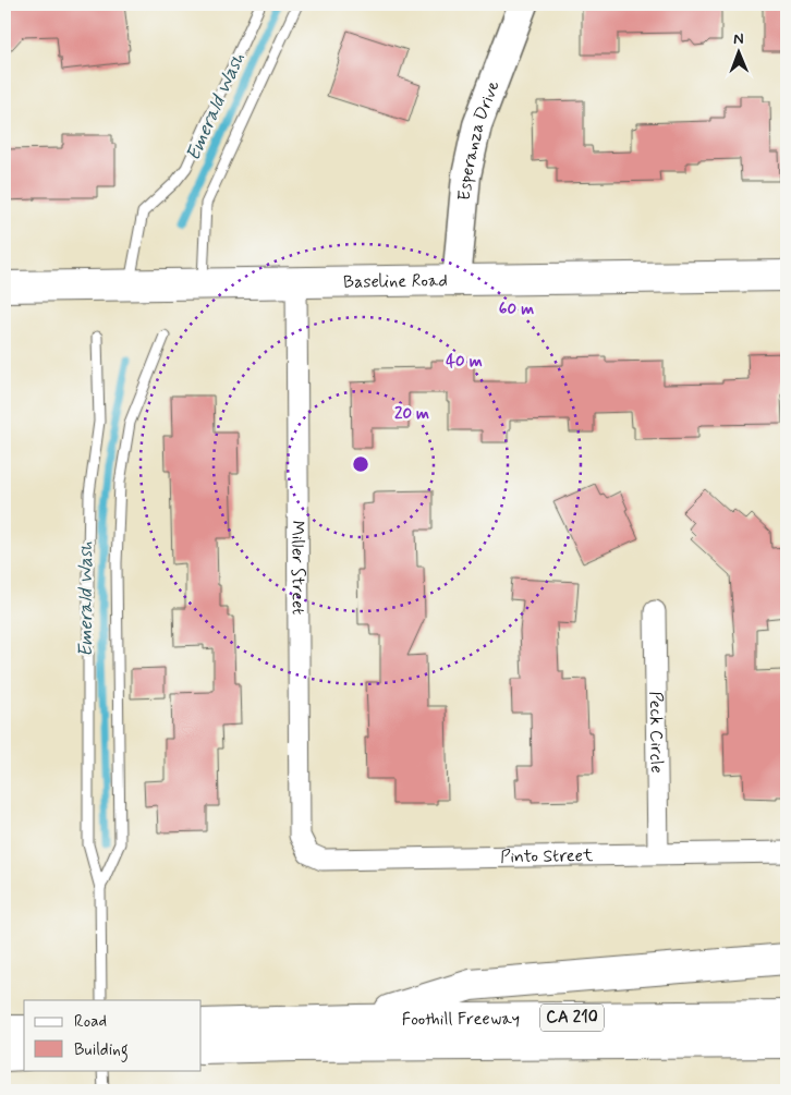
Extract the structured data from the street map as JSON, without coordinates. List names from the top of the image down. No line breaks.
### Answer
{"streets":{"main road":["Esperanza Drive","Baseline Road","CA 210","Foothill Freeway"],"street":["Miller Street","Peck Circle","Pinto Street"]},"crossings":[["Esperanza Drive","Baseline Road"],["Baseline Road","Miller Street"],["Miller Street","Pinto Street"],["Peck Circle","Pinto Street"]],"water":["Emerald Wash"],"legend":["Road","Building"],"north":"top","rings":["60 m","40 m","20 m"]}
